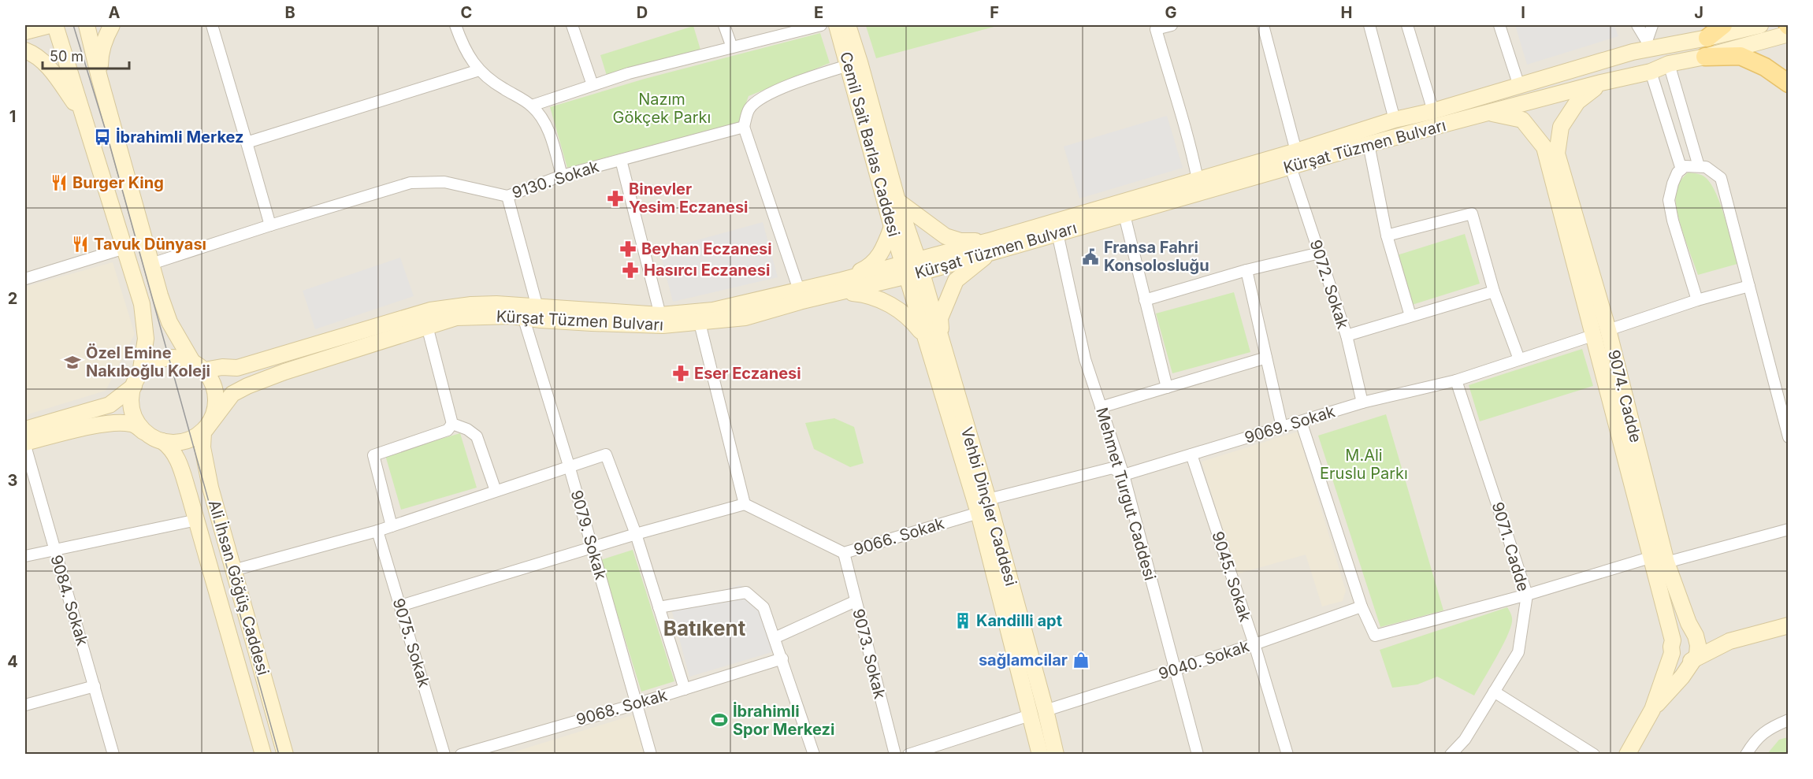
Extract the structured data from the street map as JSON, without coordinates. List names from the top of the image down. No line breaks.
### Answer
{"streets":{"street":["Cemil Sait Barlas Caddesi","Kürşat Tüzmen Bulvarı","9130. Sokak","9072. Sokak","9074. Cadde","9069. Sokak","Mehmet Turgut Caddesi","Vehbi Dinçler Caddesi","9079. Sokak","9066. Sokak","9071. Cadde","9045. Sokak","Ali İhsan Göğüş Caddesi","9084. Sokak","9075. Sokak","9073. Sokak","9040. Sokak","9068. Sokak"]},"crossings":[["Cemil Sait Barlas Caddesi","Kürşat Tüzmen Bulvarı"],["Cemil Sait Barlas Caddesi","Vehbi Dinçler Caddesi"],["Kürşat Tüzmen Bulvarı","9072. Sokak"],["Kürşat Tüzmen Bulvarı","9074. Cadde"],["Kürşat Tüzmen Bulvarı","Mehmet Turgut Caddesi"],["Kürşat Tüzmen Bulvarı","Vehbi Dinçler Caddesi"],["Kürşat Tüzmen Bulvarı","9079. Sokak"],["Kürşat Tüzmen Bulvarı","Ali İhsan Göğüş Caddesi"],["9072. Sokak","9069. Sokak"],["9074. Cadde","9069. Sokak"],["9069. Sokak","Mehmet Turgut Caddesi"],["9069. Sokak","Vehbi Dinçler Caddesi"],["9069. Sokak","9071. Cadde"],["9069. Sokak","9045. Sokak"],["Mehmet Turgut Caddesi","9040. Sokak"],["Vehbi Dinçler Caddesi","9040. Sokak"],["9079. Sokak","9068. Sokak"],["9066. Sokak","9073. Sokak"],["9045. Sokak","9040. Sokak"]],"districts":["Batıkent"],"parks":["Nazım Gökçek Parkı","M.Ali Eruslu Parkı"],"places":{"bus stop":["İbrahimli Merkez"],"restaurant":["Burger King","Tavuk Dünyası"],"pharmacy":["Binevler Yesim Eczanesi","Beyhan Eczanesi","Hasırcı Eczanesi","Eser Eczanesi"],"public building":["Fransa Fahri Konsolosluğu"],"school or university":["Özel Emine Nakıboğlu Koleji"],"building":["Kandilli apt"],"shop":["sağlamcilar"],"sports":["İbrahimli Spor Merkezi"]},"scale_bar":"50 m","grid":{"columns":["A","B","C","D","E","F","G","H","I","J"],"rows":["1","2","3","4"]}}
